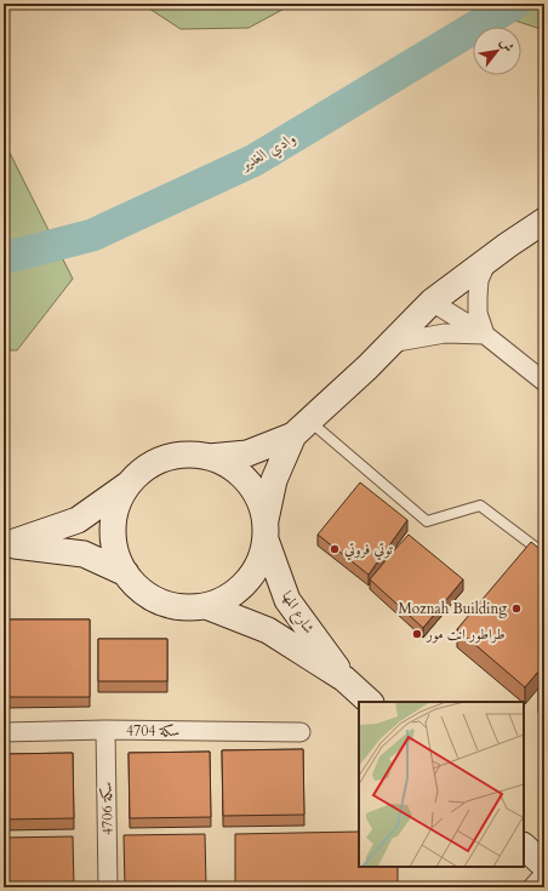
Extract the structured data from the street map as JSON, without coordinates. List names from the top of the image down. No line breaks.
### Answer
{"streets":{"street":["شارع المها","سكة 4704","4706 سكة"]},"crossings":[["سكة 4704","4706 سكة"]],"water":["وادي الغدير"],"places":["توتي فروتي","Moznah Building","طراطور انت مور"],"north":"top right"}
